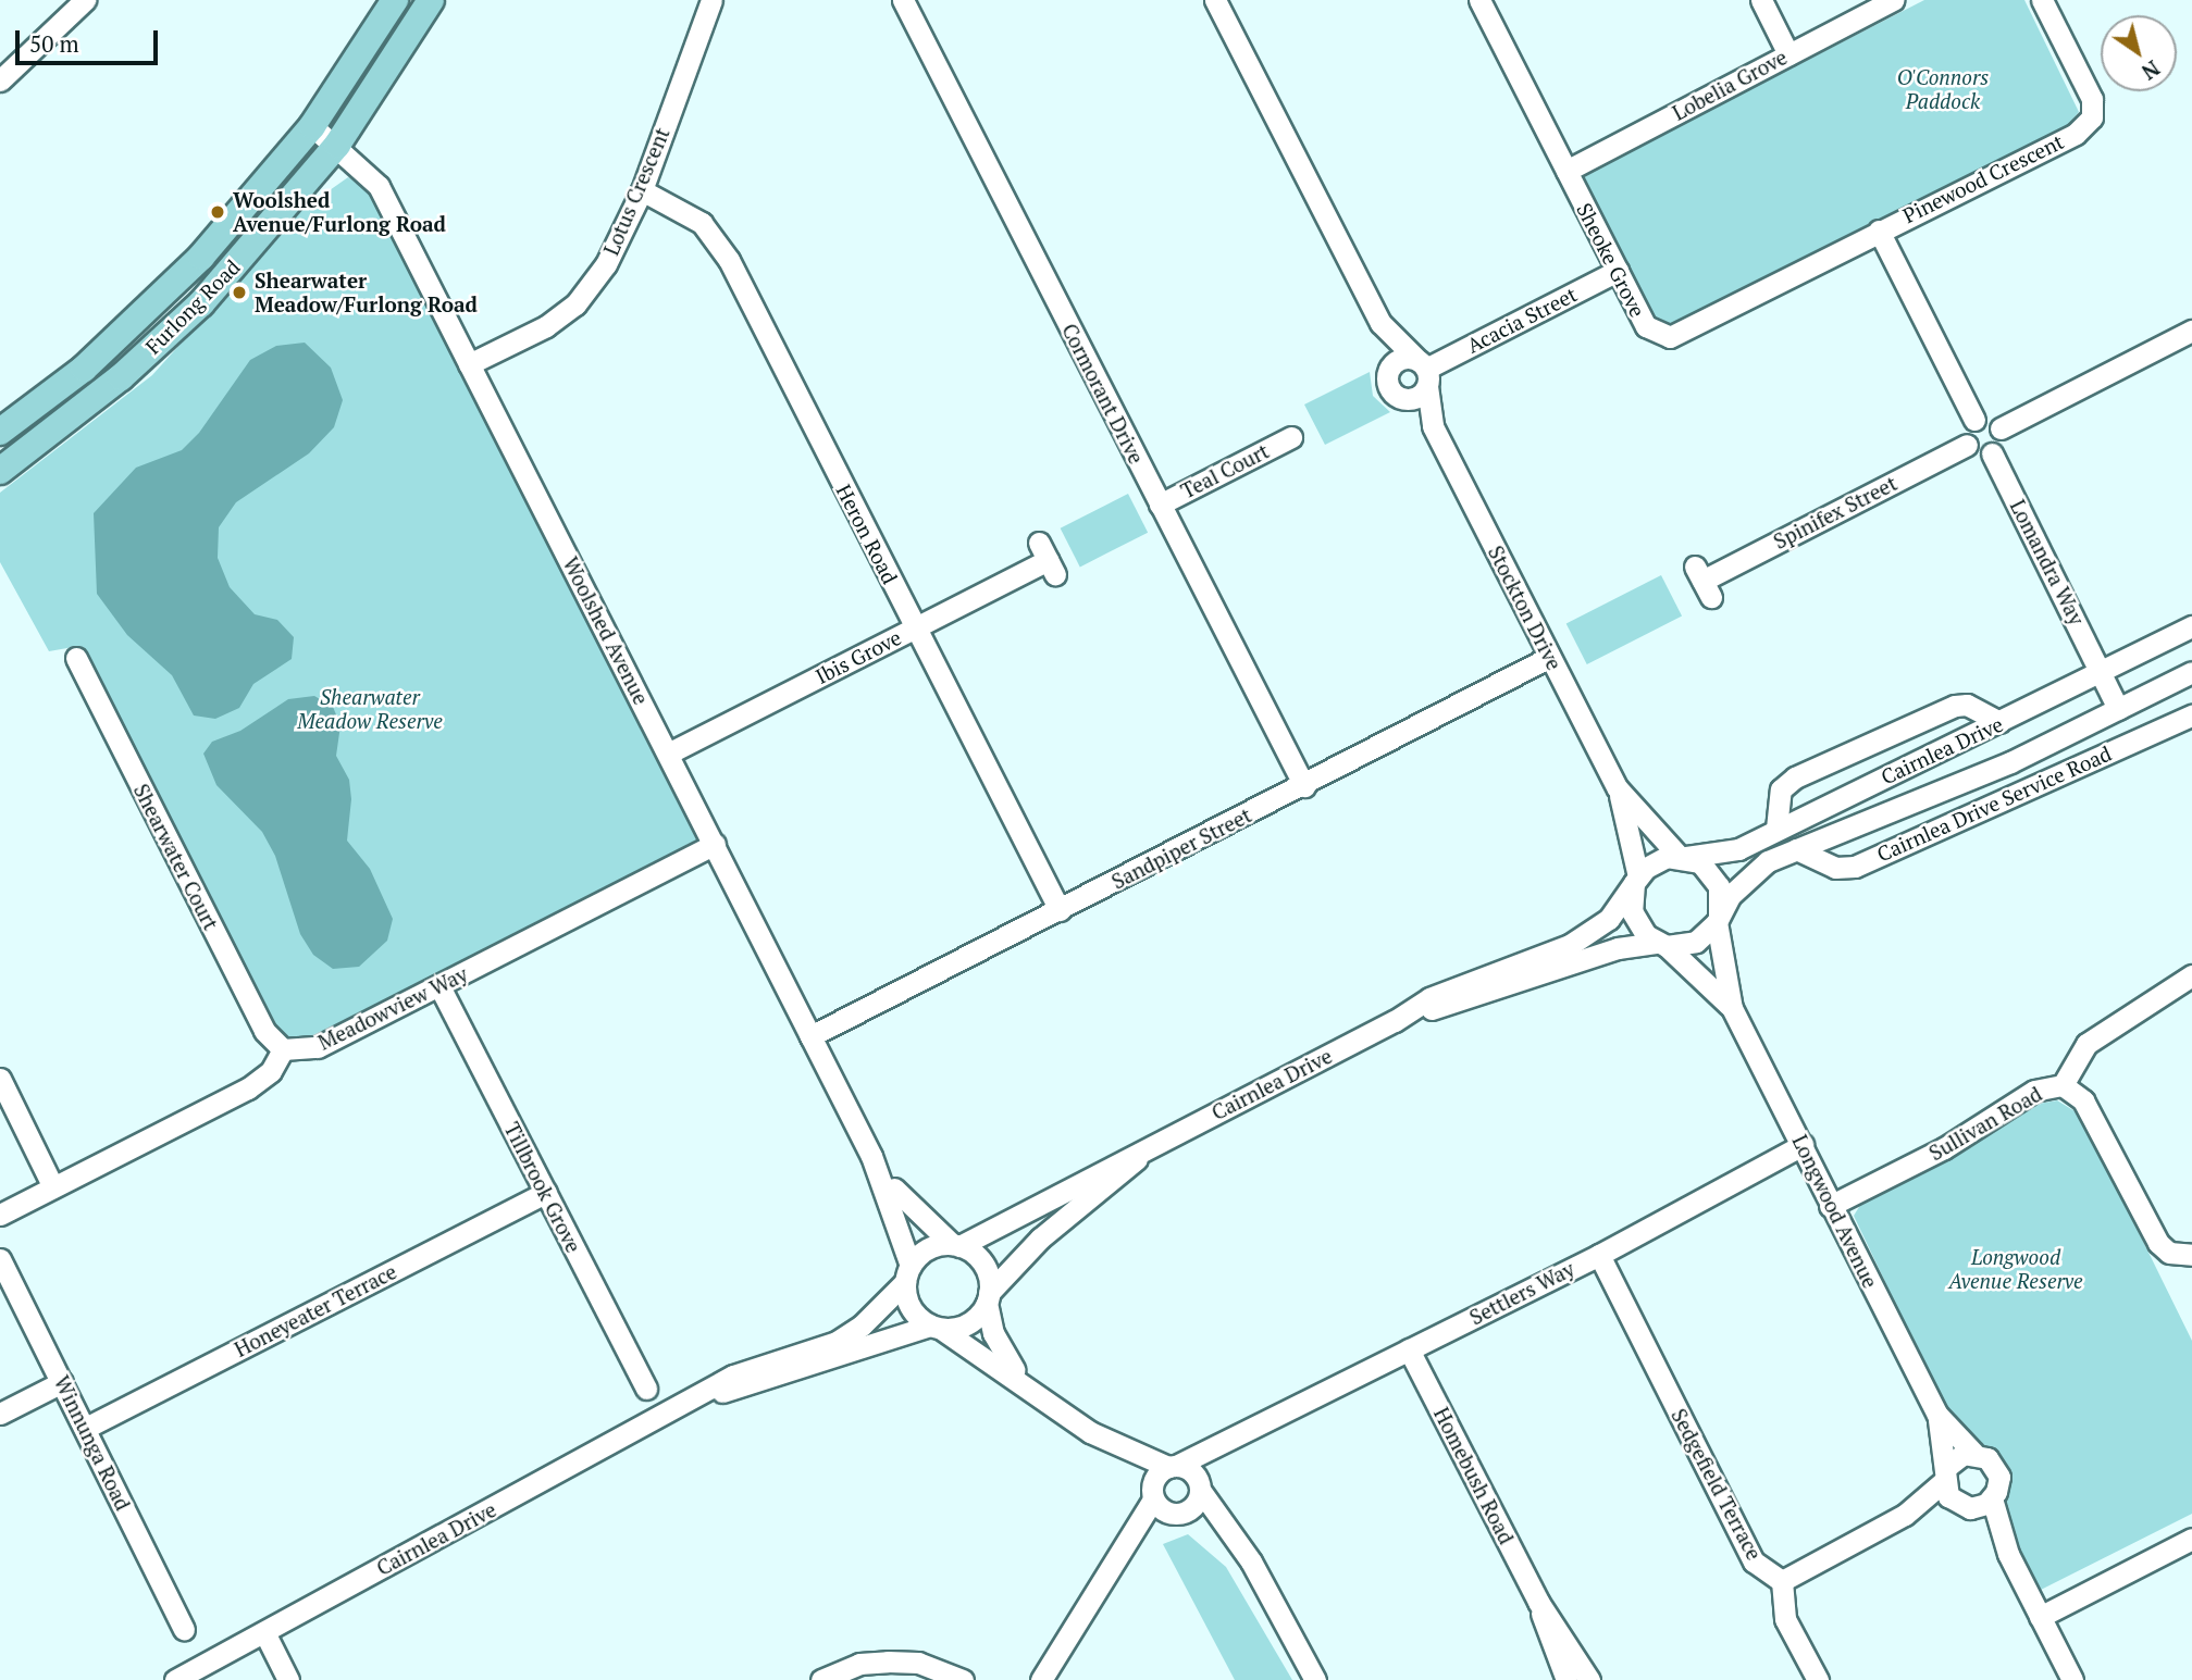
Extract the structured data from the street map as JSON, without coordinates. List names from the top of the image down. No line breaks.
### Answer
{"streets":{"main road":["Furlong Road"],"street":["Lobelia Grove","Pinewood Crescent","Lotus Crescent","Sheoke Grove","Acacia Street","Cormorant Drive","Teal Court","Spinifex Street","Heron Road","Lomandra Way","Stockton Drive","Woolshed Avenue","Ibis Grove","Cairnlea Drive","Cairnlea Drive Service Road","Sandpiper Street","Shearwater Court","Meadowview Way","Sullivan Road","Tillbrook Grove","Longwood Avenue","Settlers Way","Honeyeater Terrace","Winnunga Road","Homebush Road","Sedgefield Terrace"]},"crossings":[["Lobelia Grove","Sheoke Grove"],["Pinewood Crescent","Sheoke Grove"],["Lotus Crescent","Heron Road"],["Lotus Crescent","Woolshed Avenue"],["Sheoke Grove","Acacia Street"],["Furlong Road","Woolshed Avenue"],["Acacia Street","Stockton Drive"],["Cormorant Drive","Teal Court"],["Cormorant Drive","Sandpiper Street"],["Spinifex Street","Lomandra Way"],["Heron Road","Ibis Grove"],["Heron Road","Sandpiper Street"],["Lomandra Way","Cairnlea Drive"],["Stockton Drive","Cairnlea Drive"],["Stockton Drive","Sandpiper Street"],["Stockton Drive","Longwood Avenue"],["Woolshed Avenue","Ibis Grove"],["Woolshed Avenue","Cairnlea Drive"],["Woolshed Avenue","Sandpiper Street"],["Woolshed Avenue","Meadowview Way"],["Cairnlea Drive","Cairnlea Drive Service Road"],["Cairnlea Drive","Longwood Avenue"],["Shearwater Court","Meadowview Way"],["Meadowview Way","Tillbrook Grove"],["Sullivan Road","Longwood Avenue"],["Tillbrook Grove","Honeyeater Terrace"],["Longwood Avenue","Settlers Way"],["Settlers Way","Homebush Road"],["Settlers Way","Sedgefield Terrace"],["Honeyeater Terrace","Winnunga Road"]],"parks":["O'Connors Paddock","Shearwater Meadow Reserve","Longwood Avenue Reserve"],"places":["Woolshed Avenue/Furlong Road","Shearwater Meadow/Furlong Road"],"scale_bar":"50 m","north":"bottom right"}
